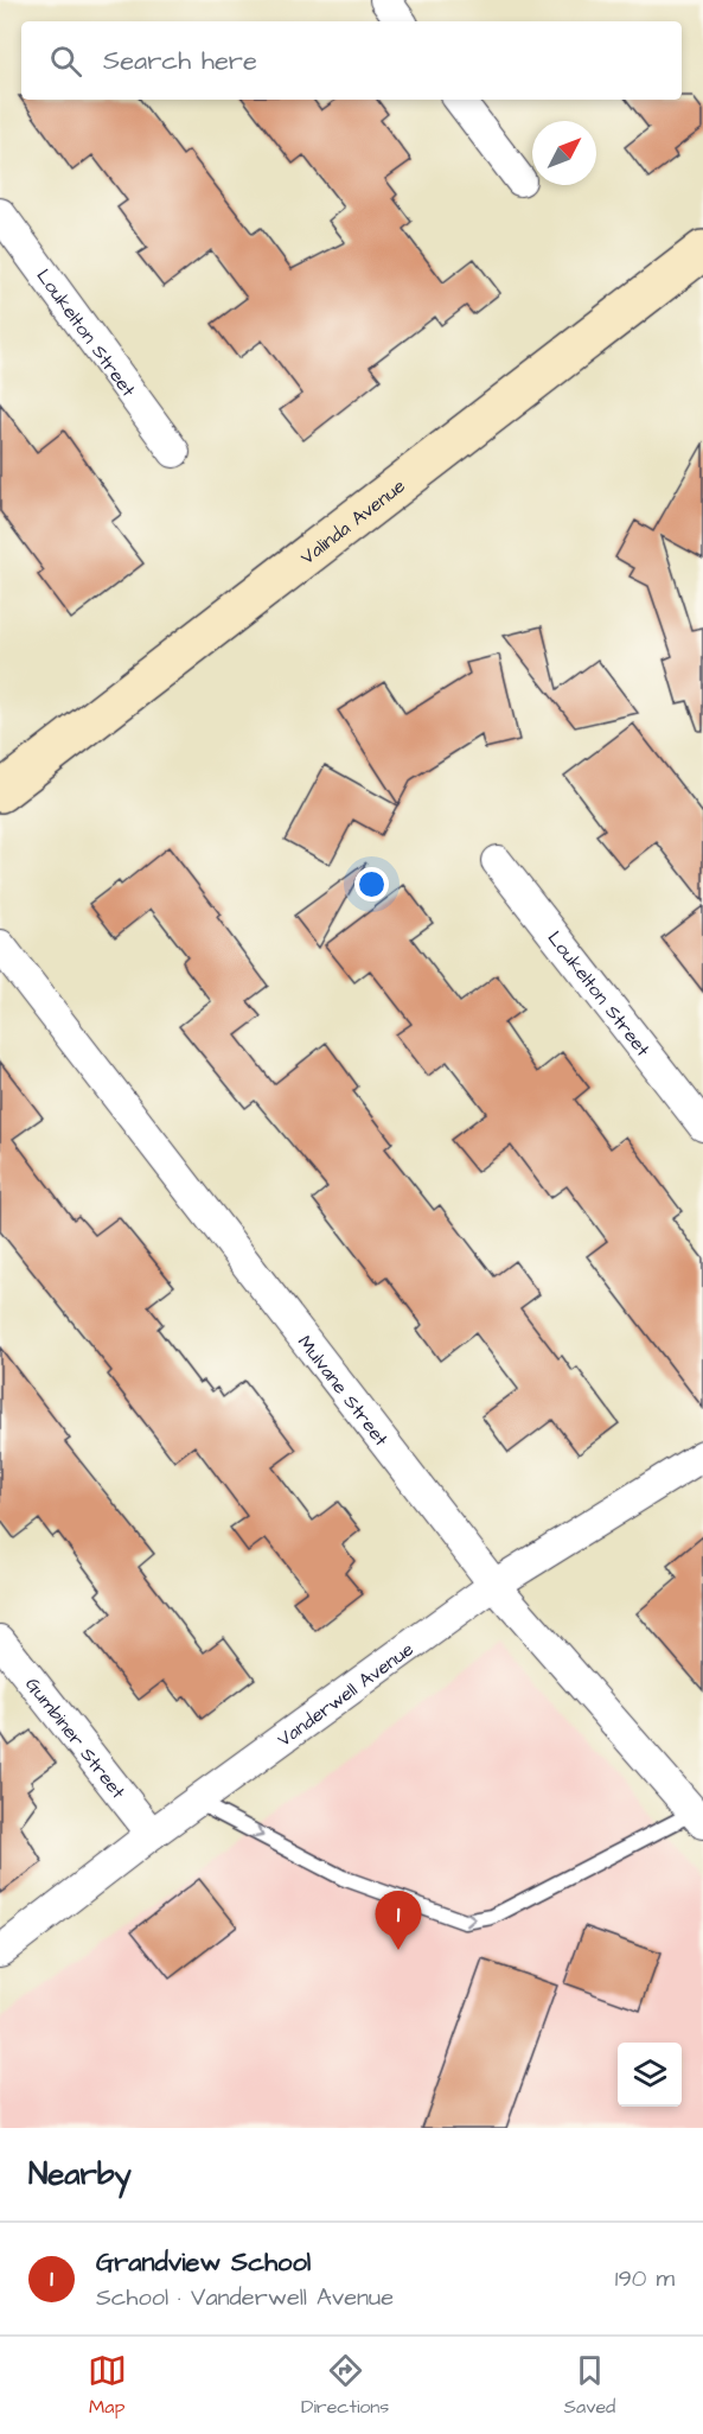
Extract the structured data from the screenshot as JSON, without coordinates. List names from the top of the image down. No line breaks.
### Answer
{"streets":{"main road":["Valinda Avenue"],"street":["Loukelton Street","Mulvane Street","Vanderwell Avenue","Gumbiner Street"]},"crossings":[["Mulvane Street","Vanderwell Avenue"],["Vanderwell Avenue","Gumbiner Street"]],"north":"top right","page":{"search":"Search here","pins":"1","heading":"Nearby","list":[{"mark":"1","name":"Grandview School","note":"School · Vanderwell Avenue","value":"190 m"}],"nav":["Map","Directions","Saved"]}}
